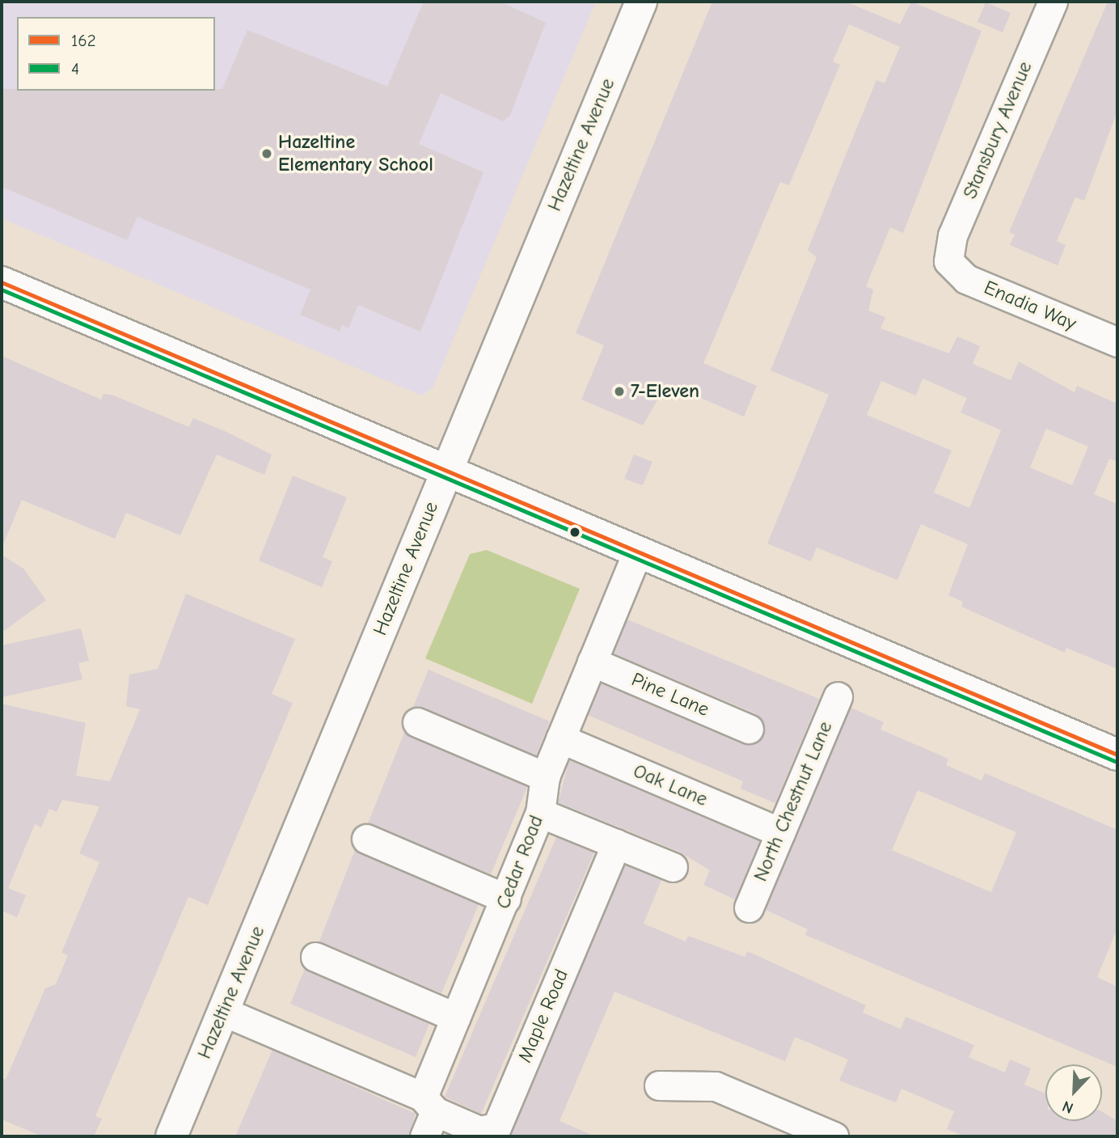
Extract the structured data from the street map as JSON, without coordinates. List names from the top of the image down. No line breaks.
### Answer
{"streets":{"street":["Stansbury Avenue","Hazeltine Avenue","Enadia Way","Pine Lane","Oak Lane","North Chestnut Lane","Cedar Road","Maple Road"]},"crossings":[["Stansbury Avenue","Enadia Way"],["Hazeltine Avenue","Maple Road"],["Pine Lane","Cedar Road"],["Oak Lane","North Chestnut Lane"],["Oak Lane","Cedar Road"],["Cedar Road","Maple Road"]],"places":["Hazeltine Elementary School","7-Eleven"],"lines":["transit line 162","transit line 4"],"legend":["162","4"],"north":"bottom left"}
